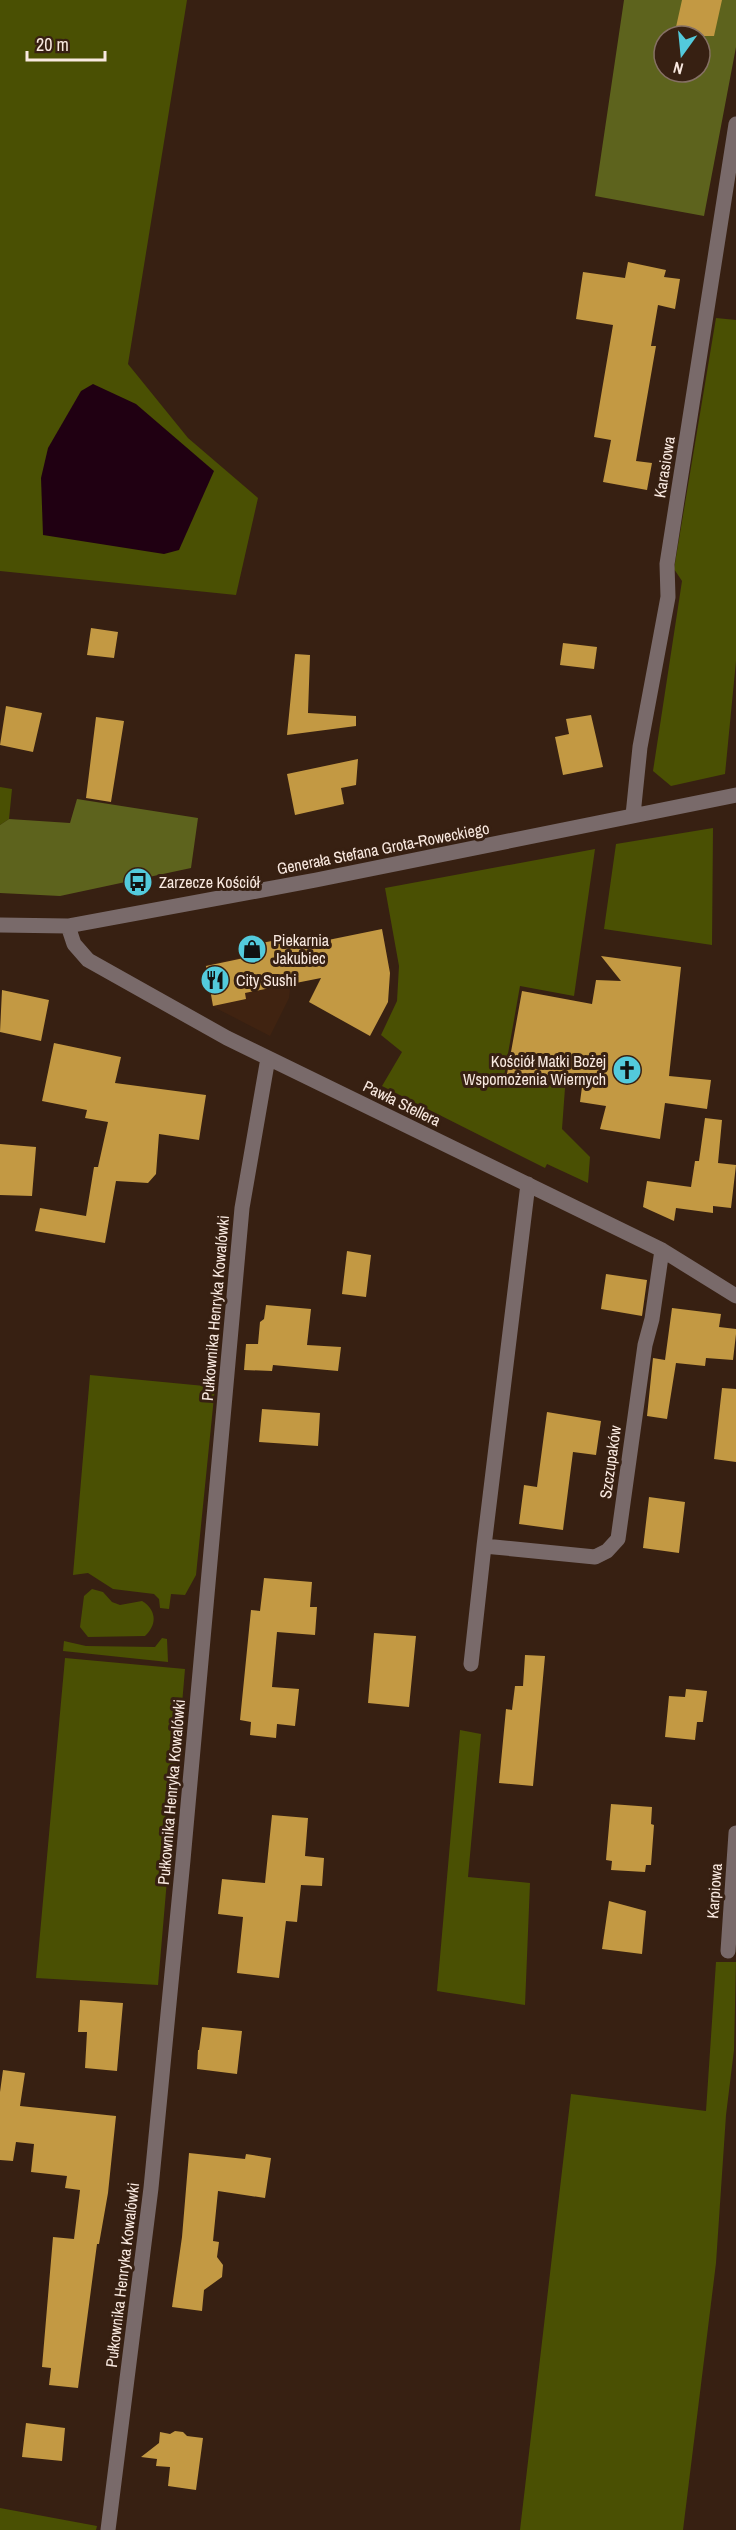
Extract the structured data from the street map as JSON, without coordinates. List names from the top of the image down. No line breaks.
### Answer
{"streets":{"street":["Karasiowa","Generała Stefana Grota-Roweckiego","Pawła Stellera","Pułkownika Henryka Kowalówki","Szczupaków","Karpiowa"]},"crossings":[["Karasiowa","Generała Stefana Grota-Roweckiego"],["Generała Stefana Grota-Roweckiego","Pawła Stellera"],["Pawła Stellera","Pułkownika Henryka Kowalówki"],["Pawła Stellera","Szczupaków"]],"places":{"bus stop":["Zarzecze Kościół"],"shop":["Piekarnia Jakubiec"],"restaurant":["City Sushi"],"church":["Kościół Matki Bożej Wspomożenia Wiernych"]},"scale_bar":"20 m","north":"bottom"}
